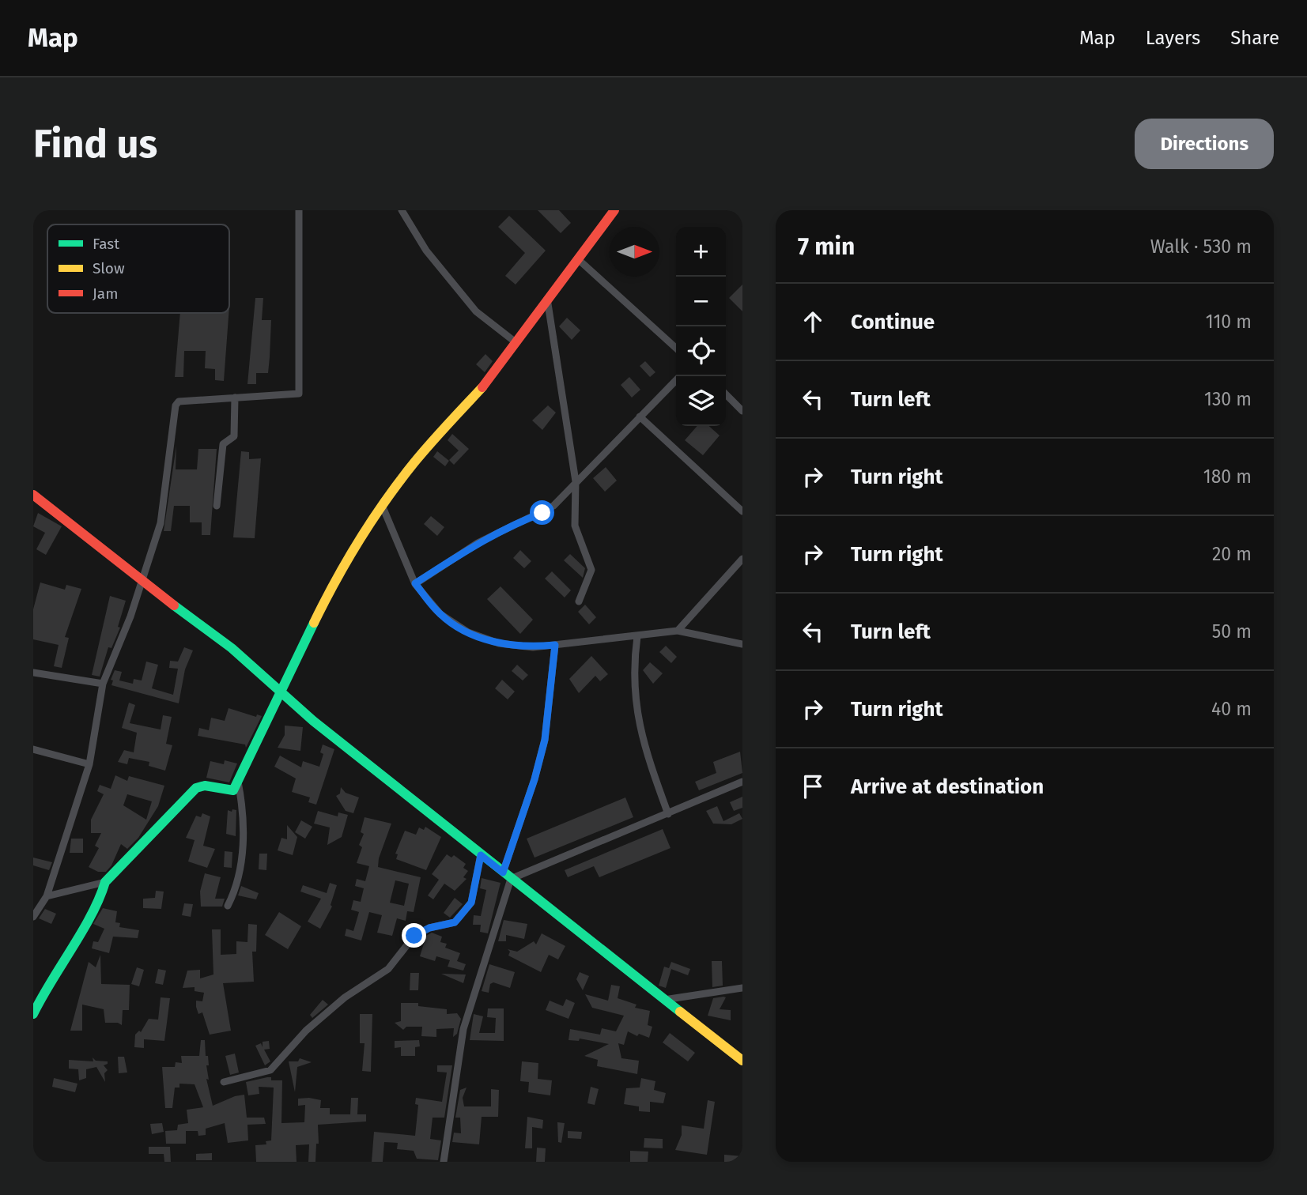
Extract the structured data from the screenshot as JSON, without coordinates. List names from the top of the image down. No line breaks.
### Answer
{"legend":["Fast","Slow","Jam"],"north":"right","page":{"header":"Map","nav":["Map","Layers","Share"],"buttons":"Directions","title":"Find us","heading":["7 min","Walk · 530 m"],"map_buttons":["+","−"],"list":[["Continue","110 m"],["Turn left","130 m"],["Turn right","180 m"],["Turn right","20 m"],["Turn left","50 m"],["Turn right","40 m"],"Arrive at destination"]}}
